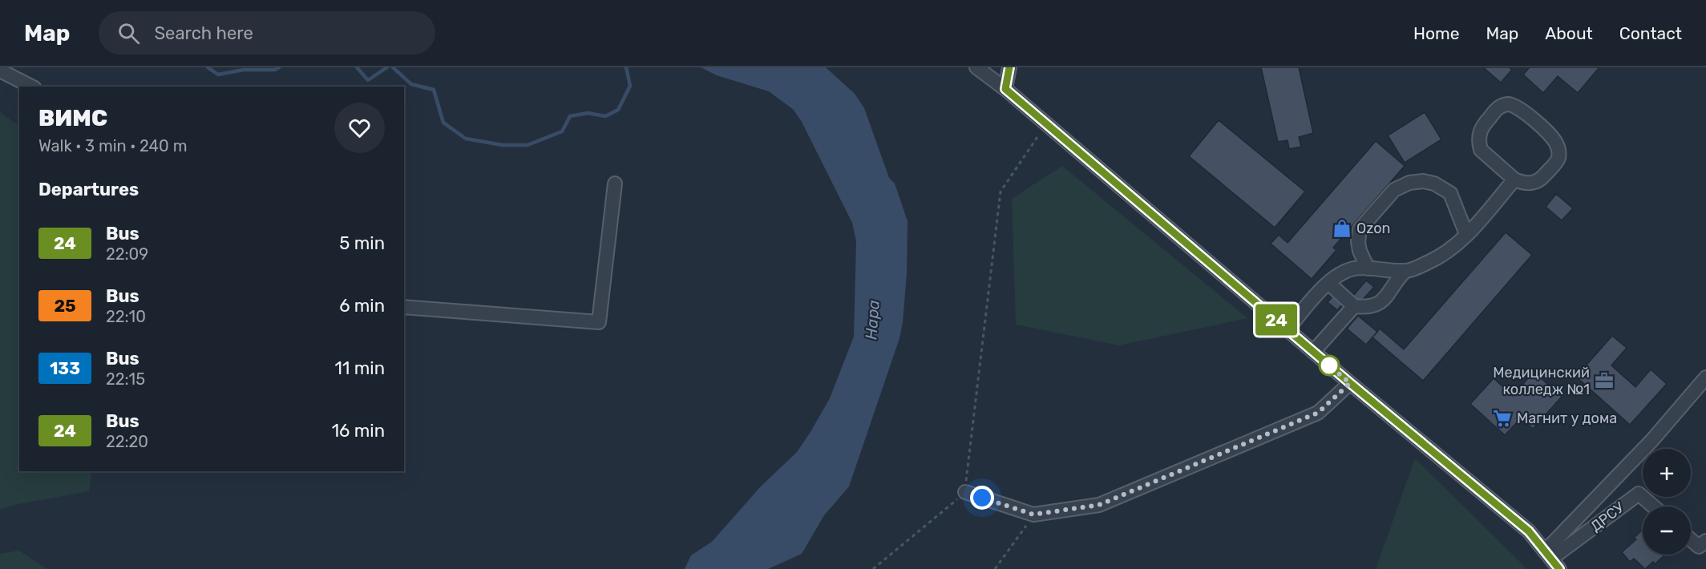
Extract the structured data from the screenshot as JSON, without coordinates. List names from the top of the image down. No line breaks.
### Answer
{"streets":{"street":["ДРСУ"]},"water":["Нара"],"places":{"shop":["Ozon"],"office":["Медицинский колледж №1"],"supermarket":["Магнит у дома"]},"lines":["bus line 24"],"page":{"header":"Map","search":"Search here","nav":["Home","Map","About","Contact"],"on_map":"24","heading":[["ВИМС","Walk · 3 min · 240 m"],"Departures"],"list":[{"mark":"24","name":"Bus","note":"22:09","value":"5 min"},{"mark":"25","name":"Bus","note":"22:10","value":"6 min"},{"mark":"133","name":"Bus","note":"22:15","value":"11 min"},{"mark":"24","name":"Bus","note":"22:20","value":"16 min"}],"map_buttons":["+","−"]}}
